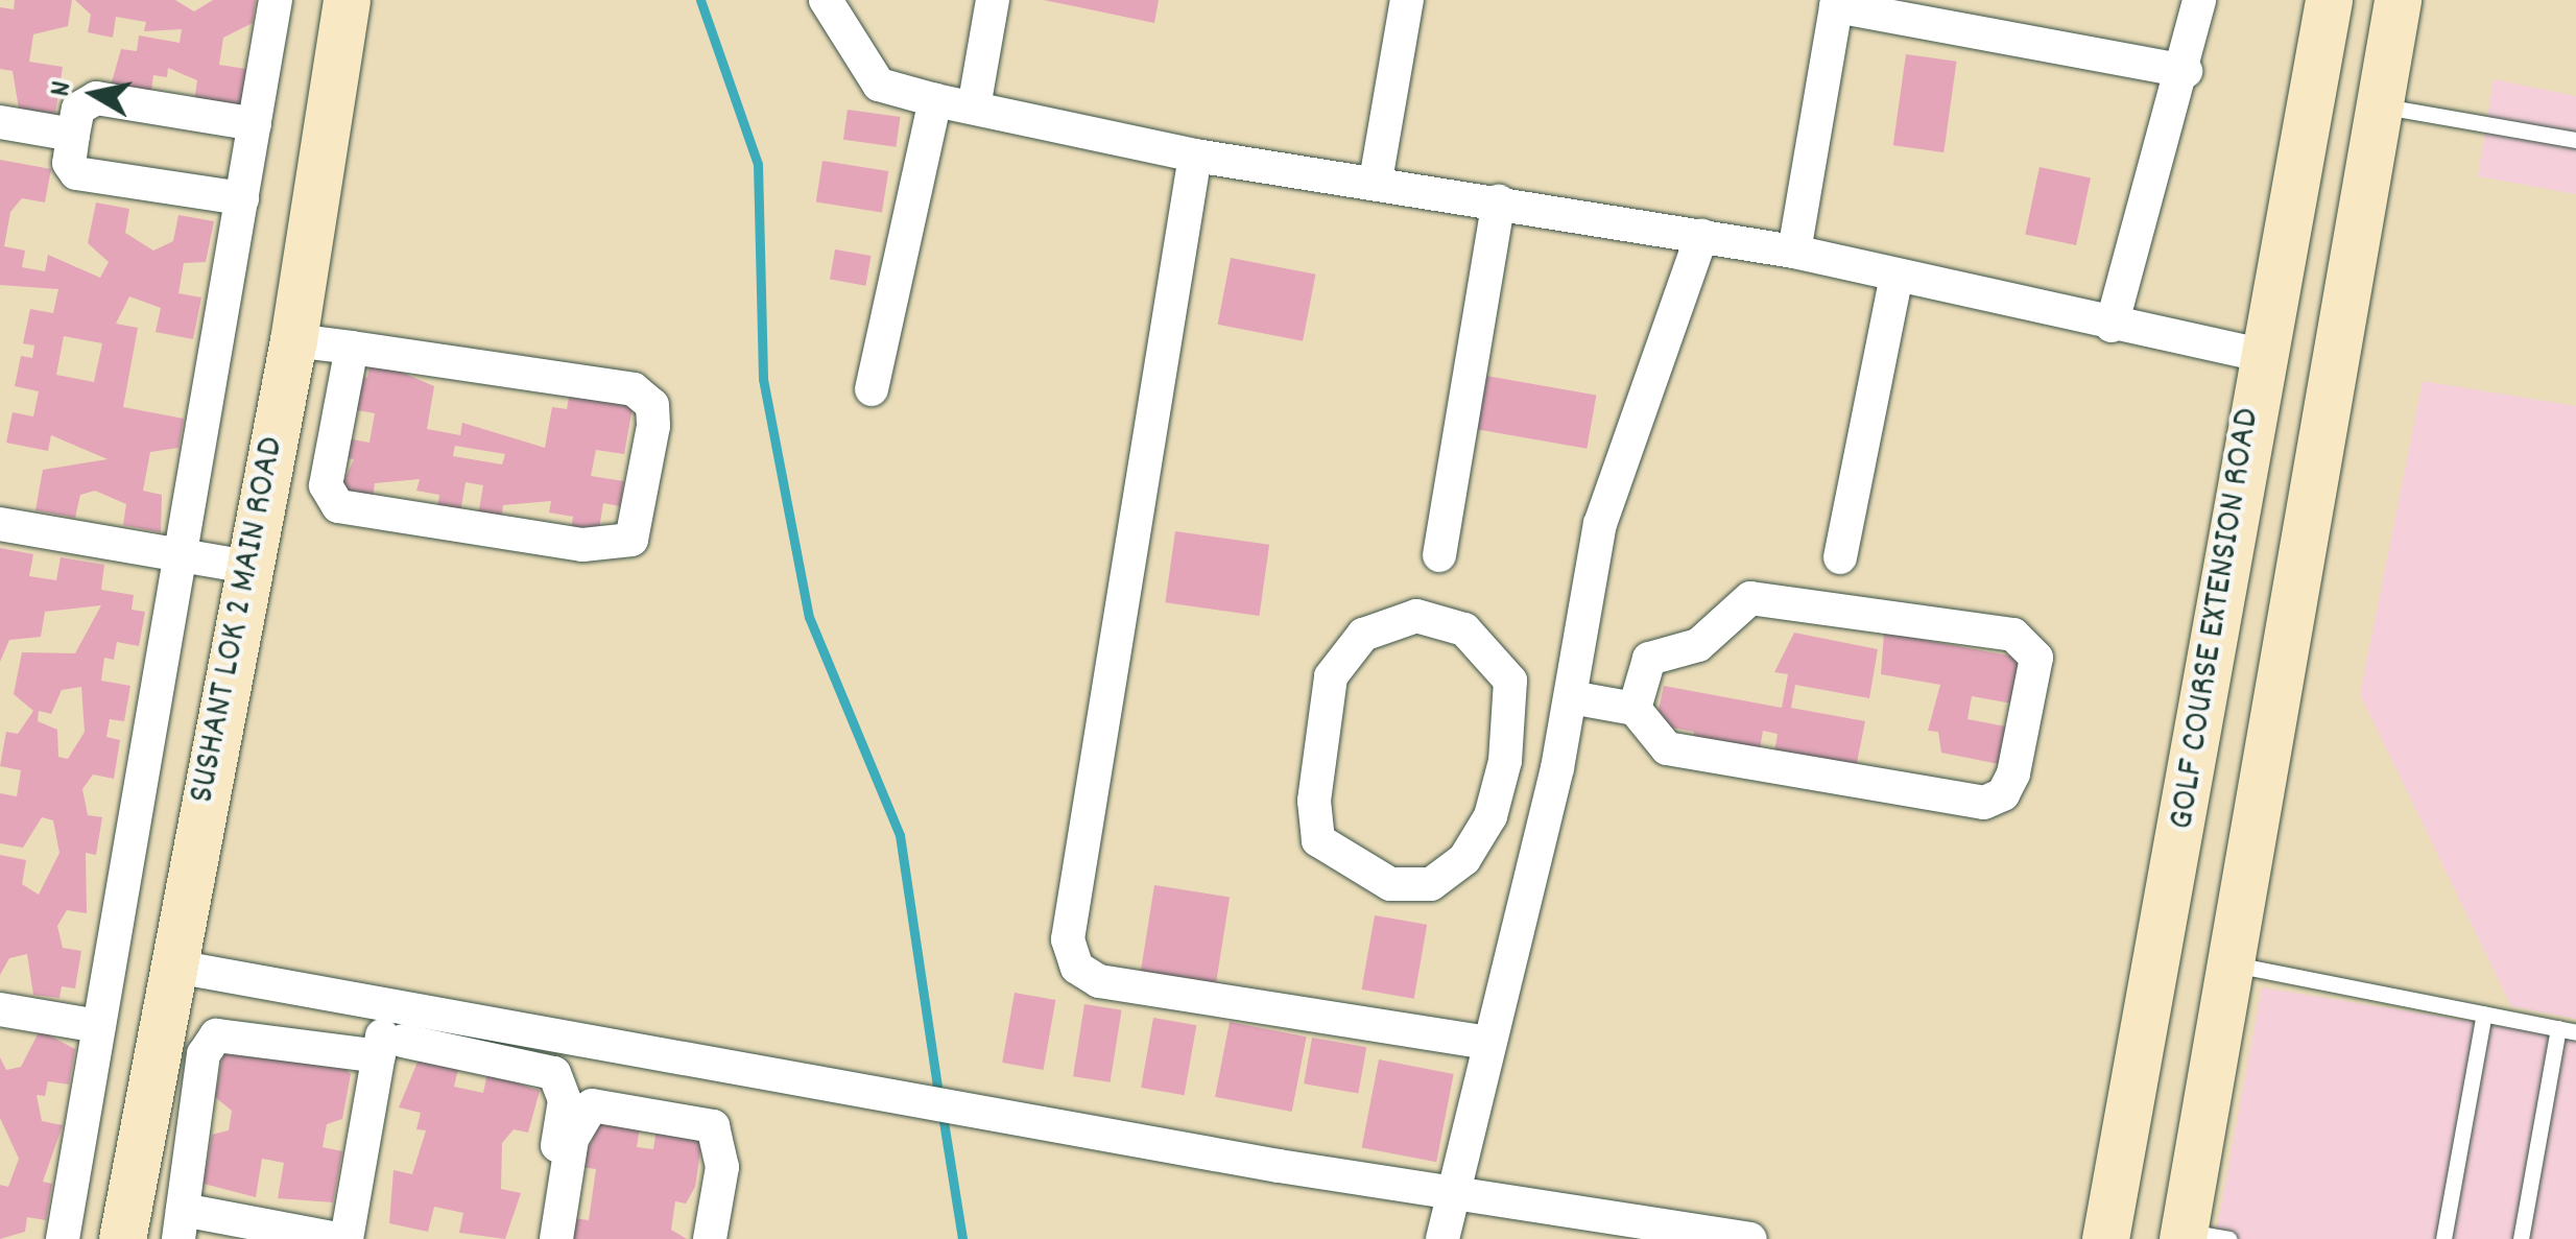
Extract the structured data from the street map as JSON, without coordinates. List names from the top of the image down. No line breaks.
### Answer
{"streets":{"main road":["GOLF COURSE EXTENSION ROAD","SUSHANT LOK 2 MAIN ROAD"]},"north":"left"}
